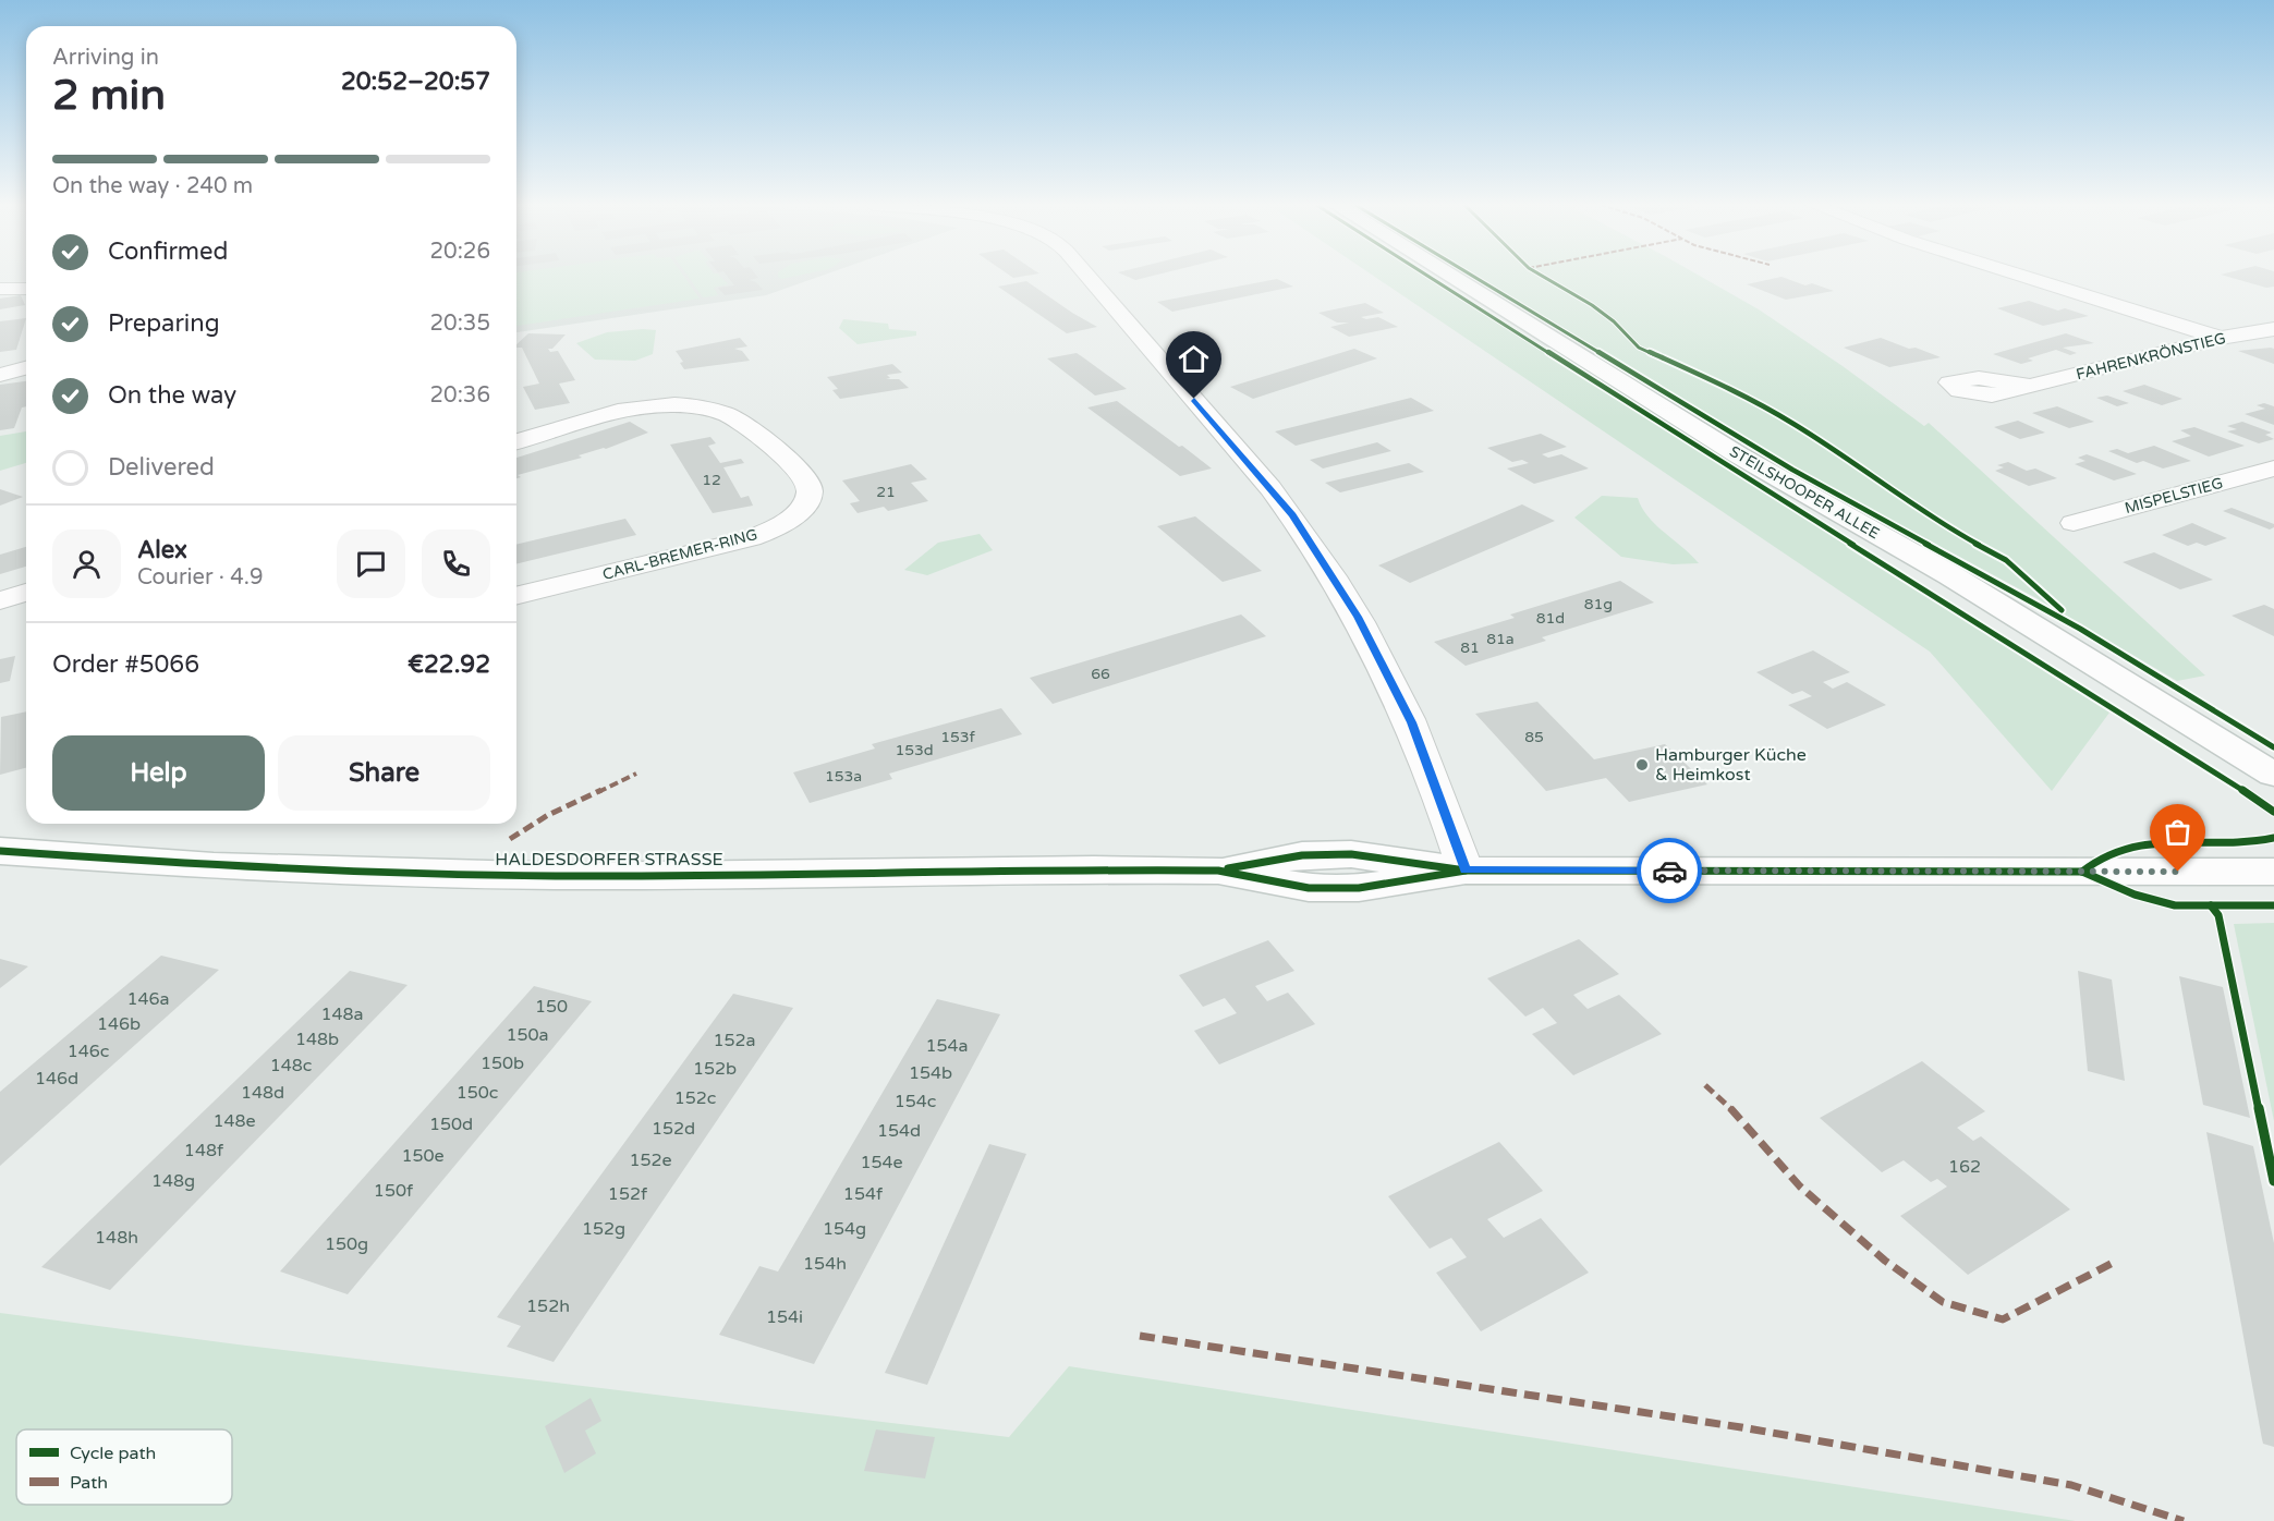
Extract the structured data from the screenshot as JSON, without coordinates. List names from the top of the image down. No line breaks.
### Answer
{"streets":{"street":["FAHRENKRÖNSTIEG","STEILSHOOPER ALLEE","MISPELSTIEG","CARL-BREMER-RING","HALDESDORFER STRASSE"]},"places":["Hamburger Küche & Heimkost"],"house_numbers":["12","21","81g","81d","81a","81","66","153f","85","153d","153a","146a","150","148a","146b","150a","148b","152a","154a","146c","150b","148c","152b","154b","146d","148d","150c","152c","154c","148e","150d","152d","154d","148f","150e","152e","154e","162","148g","150f","152f","154f","152g","154g","148h","150g","154h","152h","154i"],"legend":["Cycle path","Path"],"page":{"heading":["2 min","Arriving in","20:52–20:57"],"panel":["Alex","Courier · 4.9","Order #5066","€22.92"],"bar":"On the way · 240 m","list":[["Confirmed","20:26"],["Preparing","20:35"],["On the way","20:36"],"Delivered"],"buttons":["Help","Share"]}}
